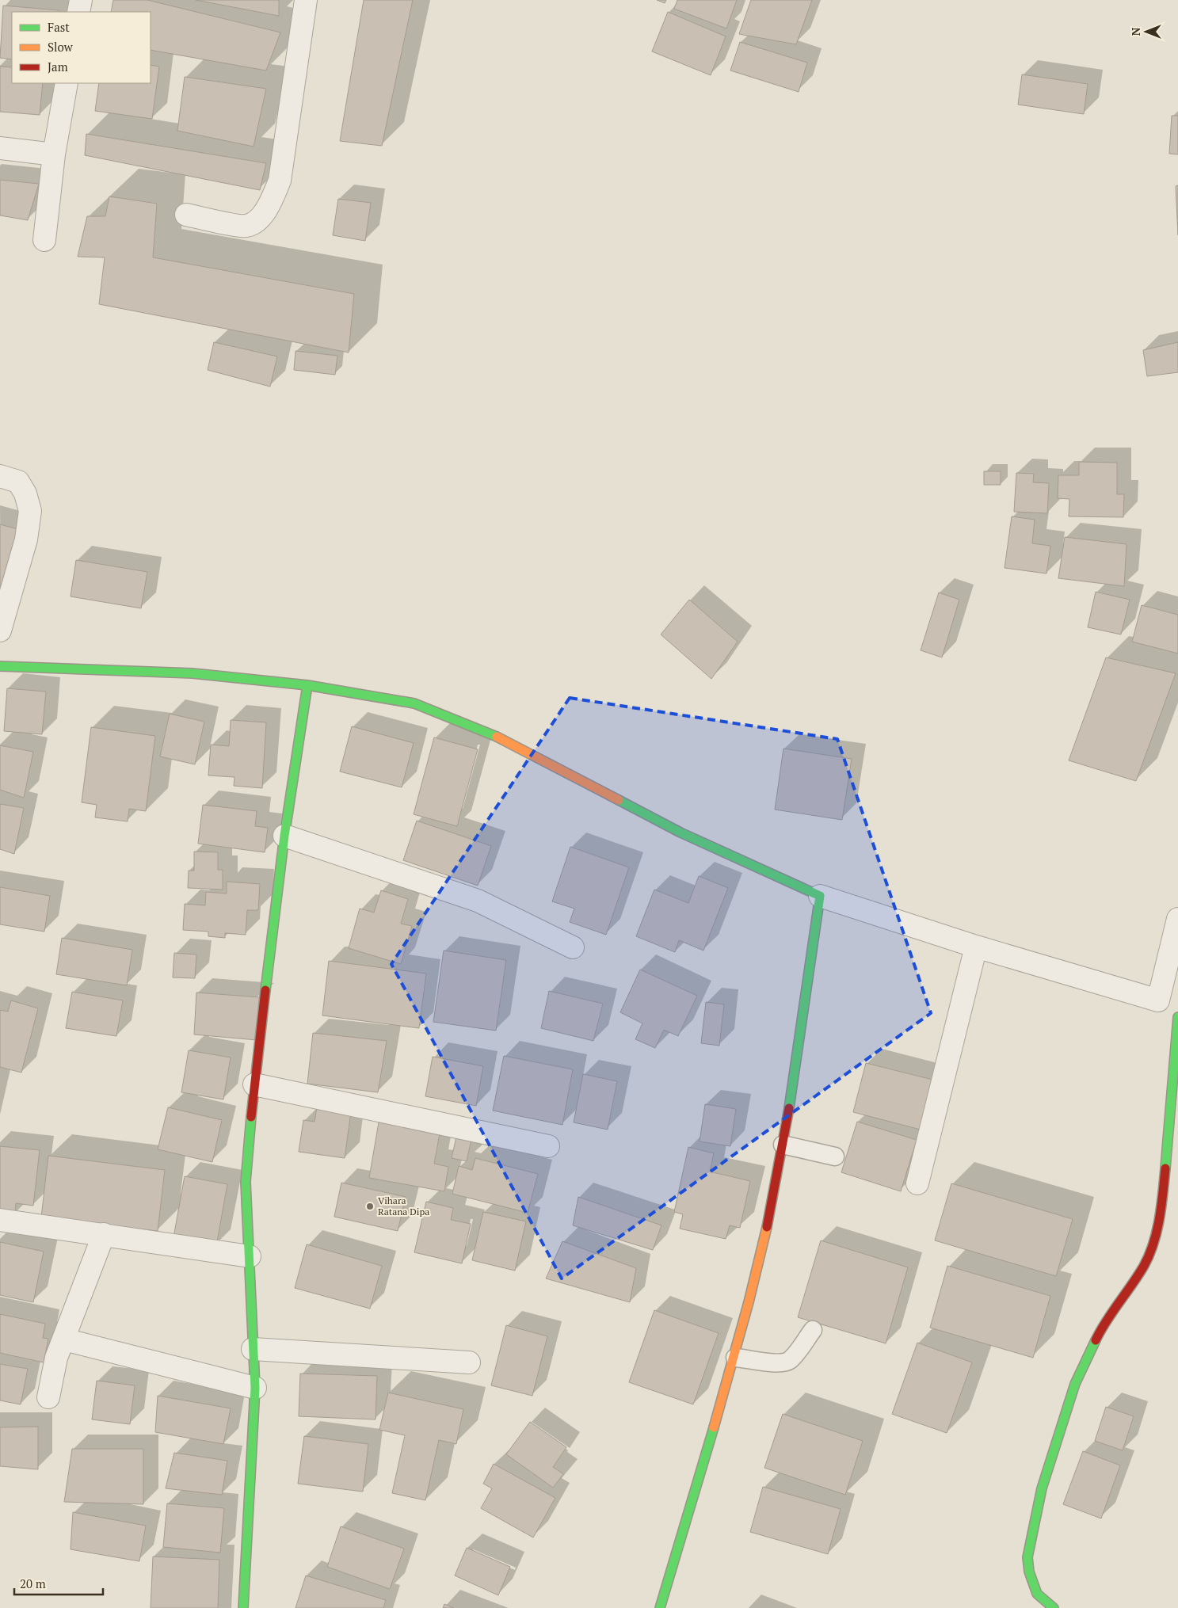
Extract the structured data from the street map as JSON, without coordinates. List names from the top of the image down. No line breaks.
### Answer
{"places":["Vihara Ratana Dipa"],"legend":["Fast","Slow","Jam"],"scale_bar":"20 m","north":"left"}
